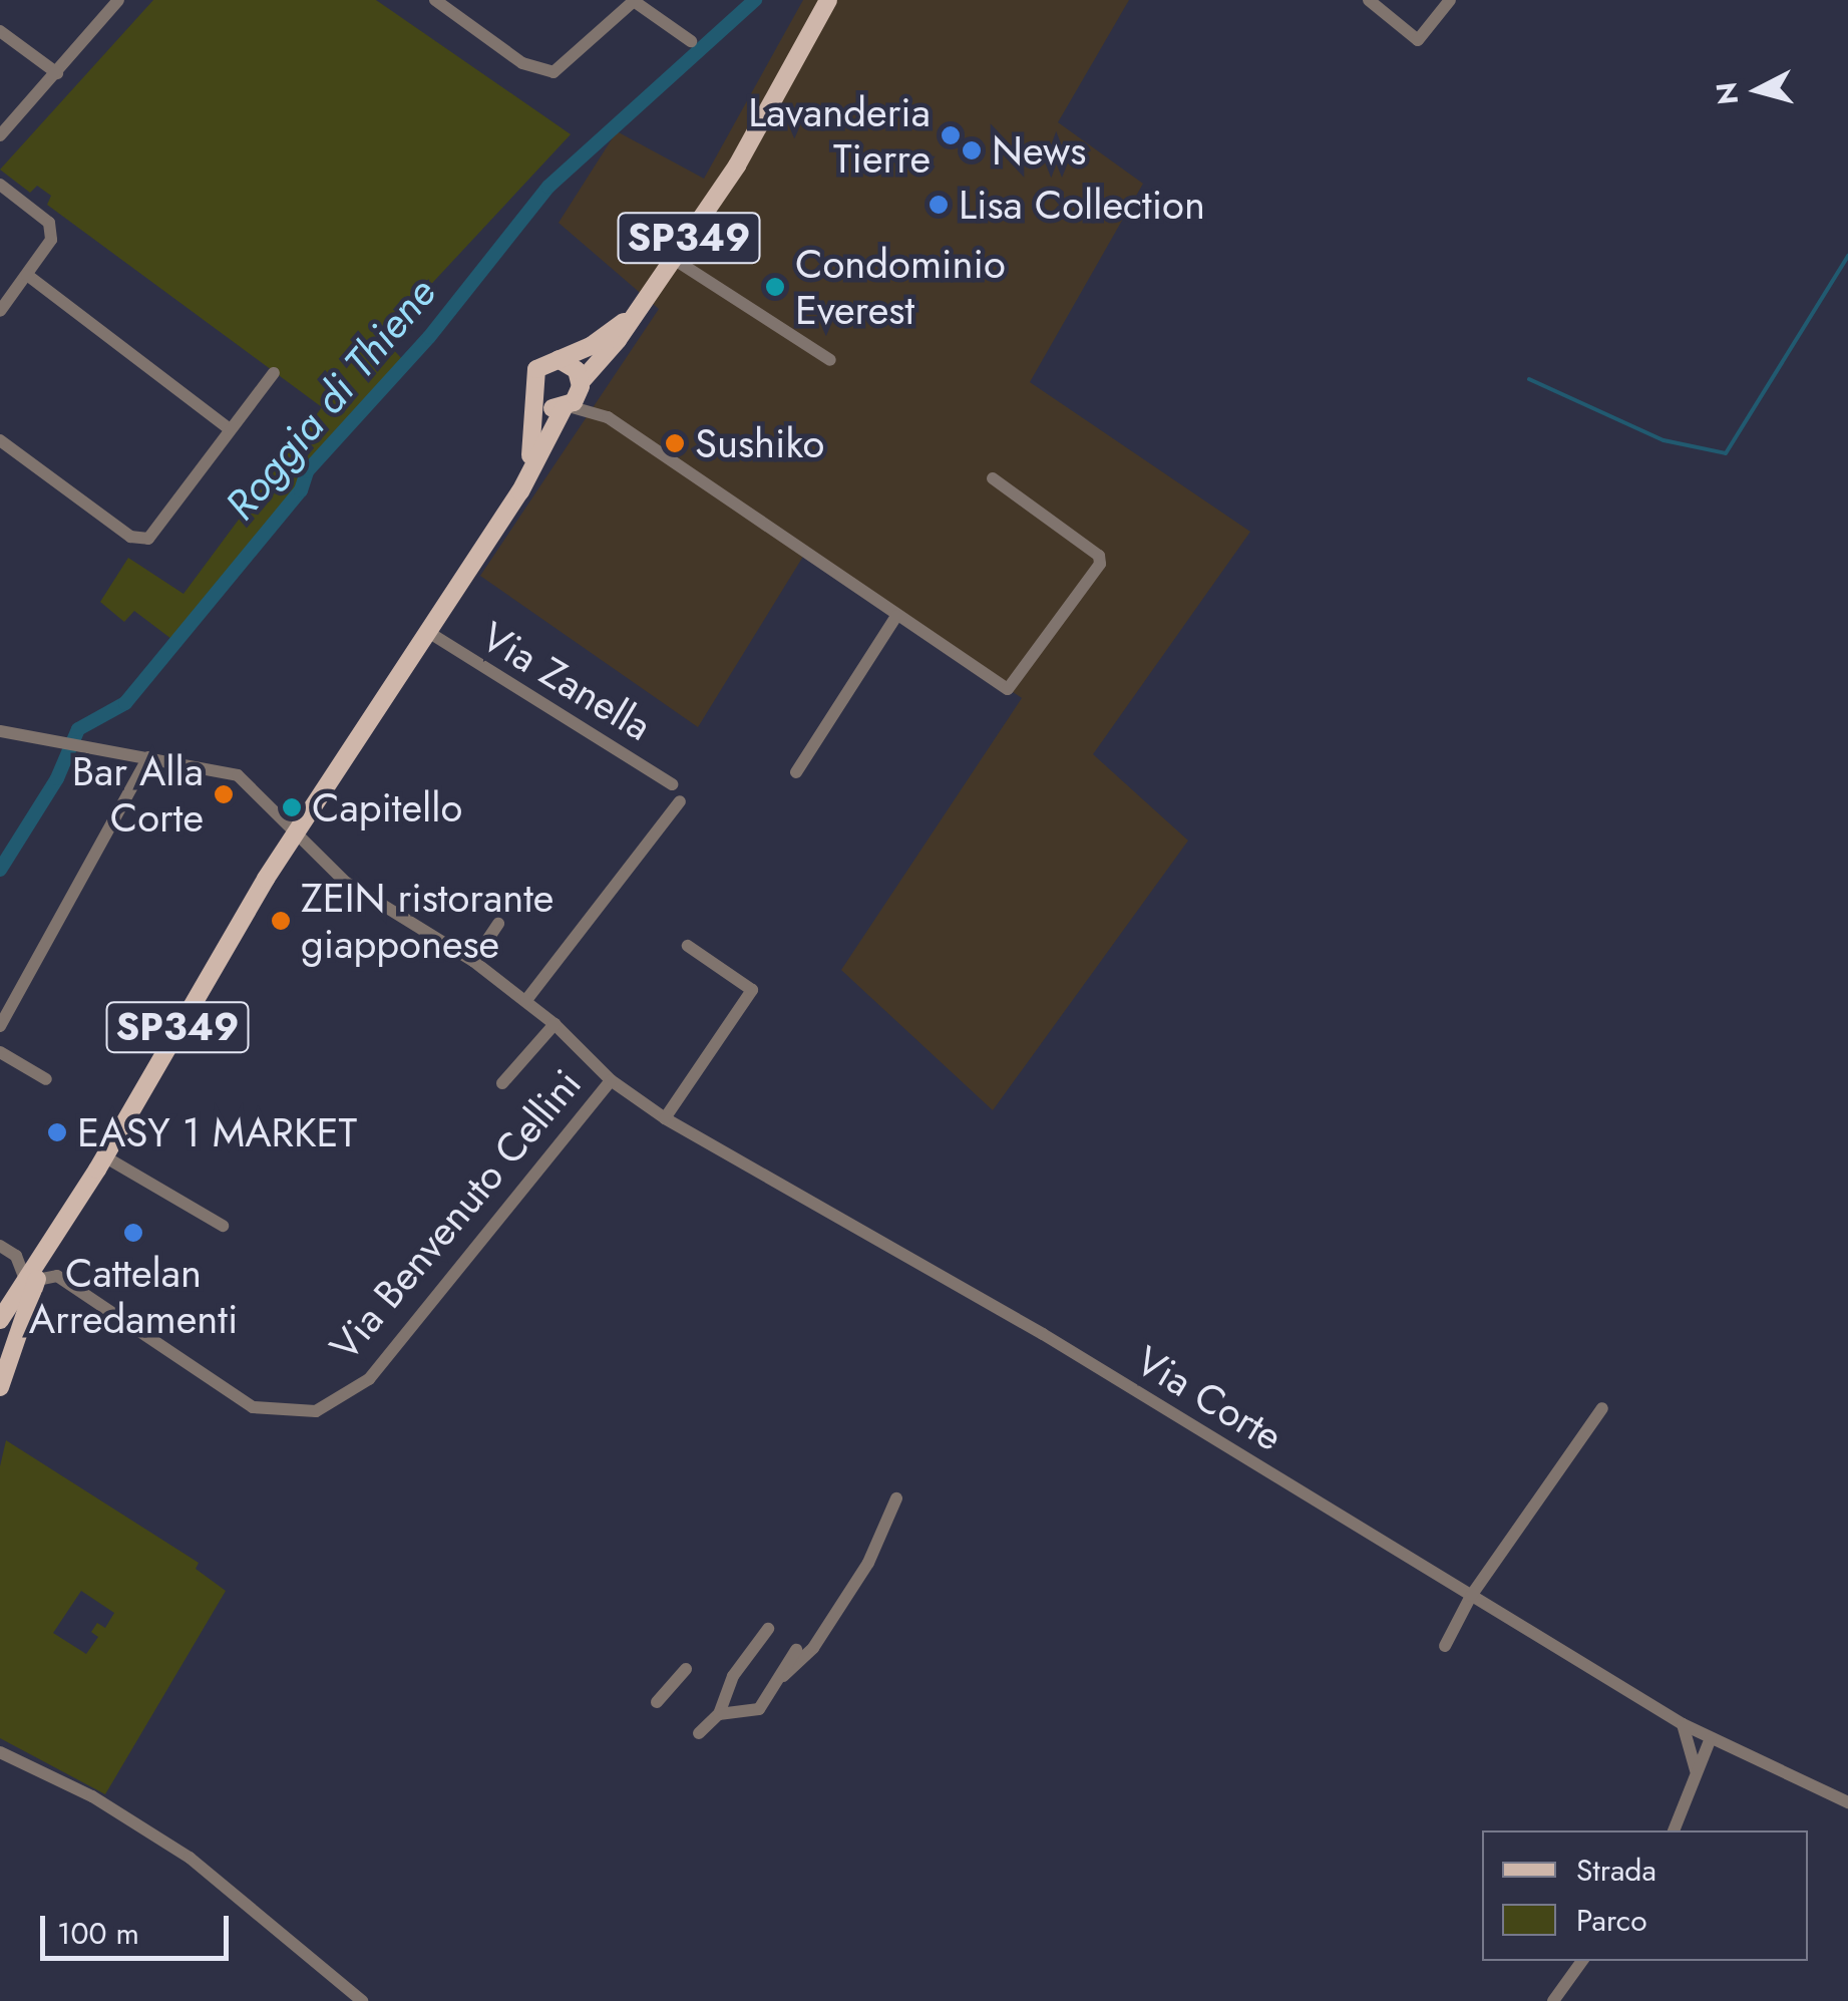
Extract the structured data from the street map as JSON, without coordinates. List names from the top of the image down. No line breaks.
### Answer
{"streets":{"main road":["SP349"],"street":["Via Zanella","Via Benvenuto Cellini","Via Corte"]},"crossings":[["SP349","Via Zanella"],["SP349","Via Benvenuto Cellini"],["SP349","Via Corte"],["Via Benvenuto Cellini","Via Corte"]],"water":["Roggia di Thiene"],"places":["Lavanderia Tierre","News","Lisa Collection","Condominio Everest","Sushiko","Bar Alla Corte","Capitello","ZEIN ristorante giapponese","EASY 1 MARKET","Cattelan Arredamenti"],"legend":["Strada","Parco"],"scale_bar":"100 m","north":"left"}
